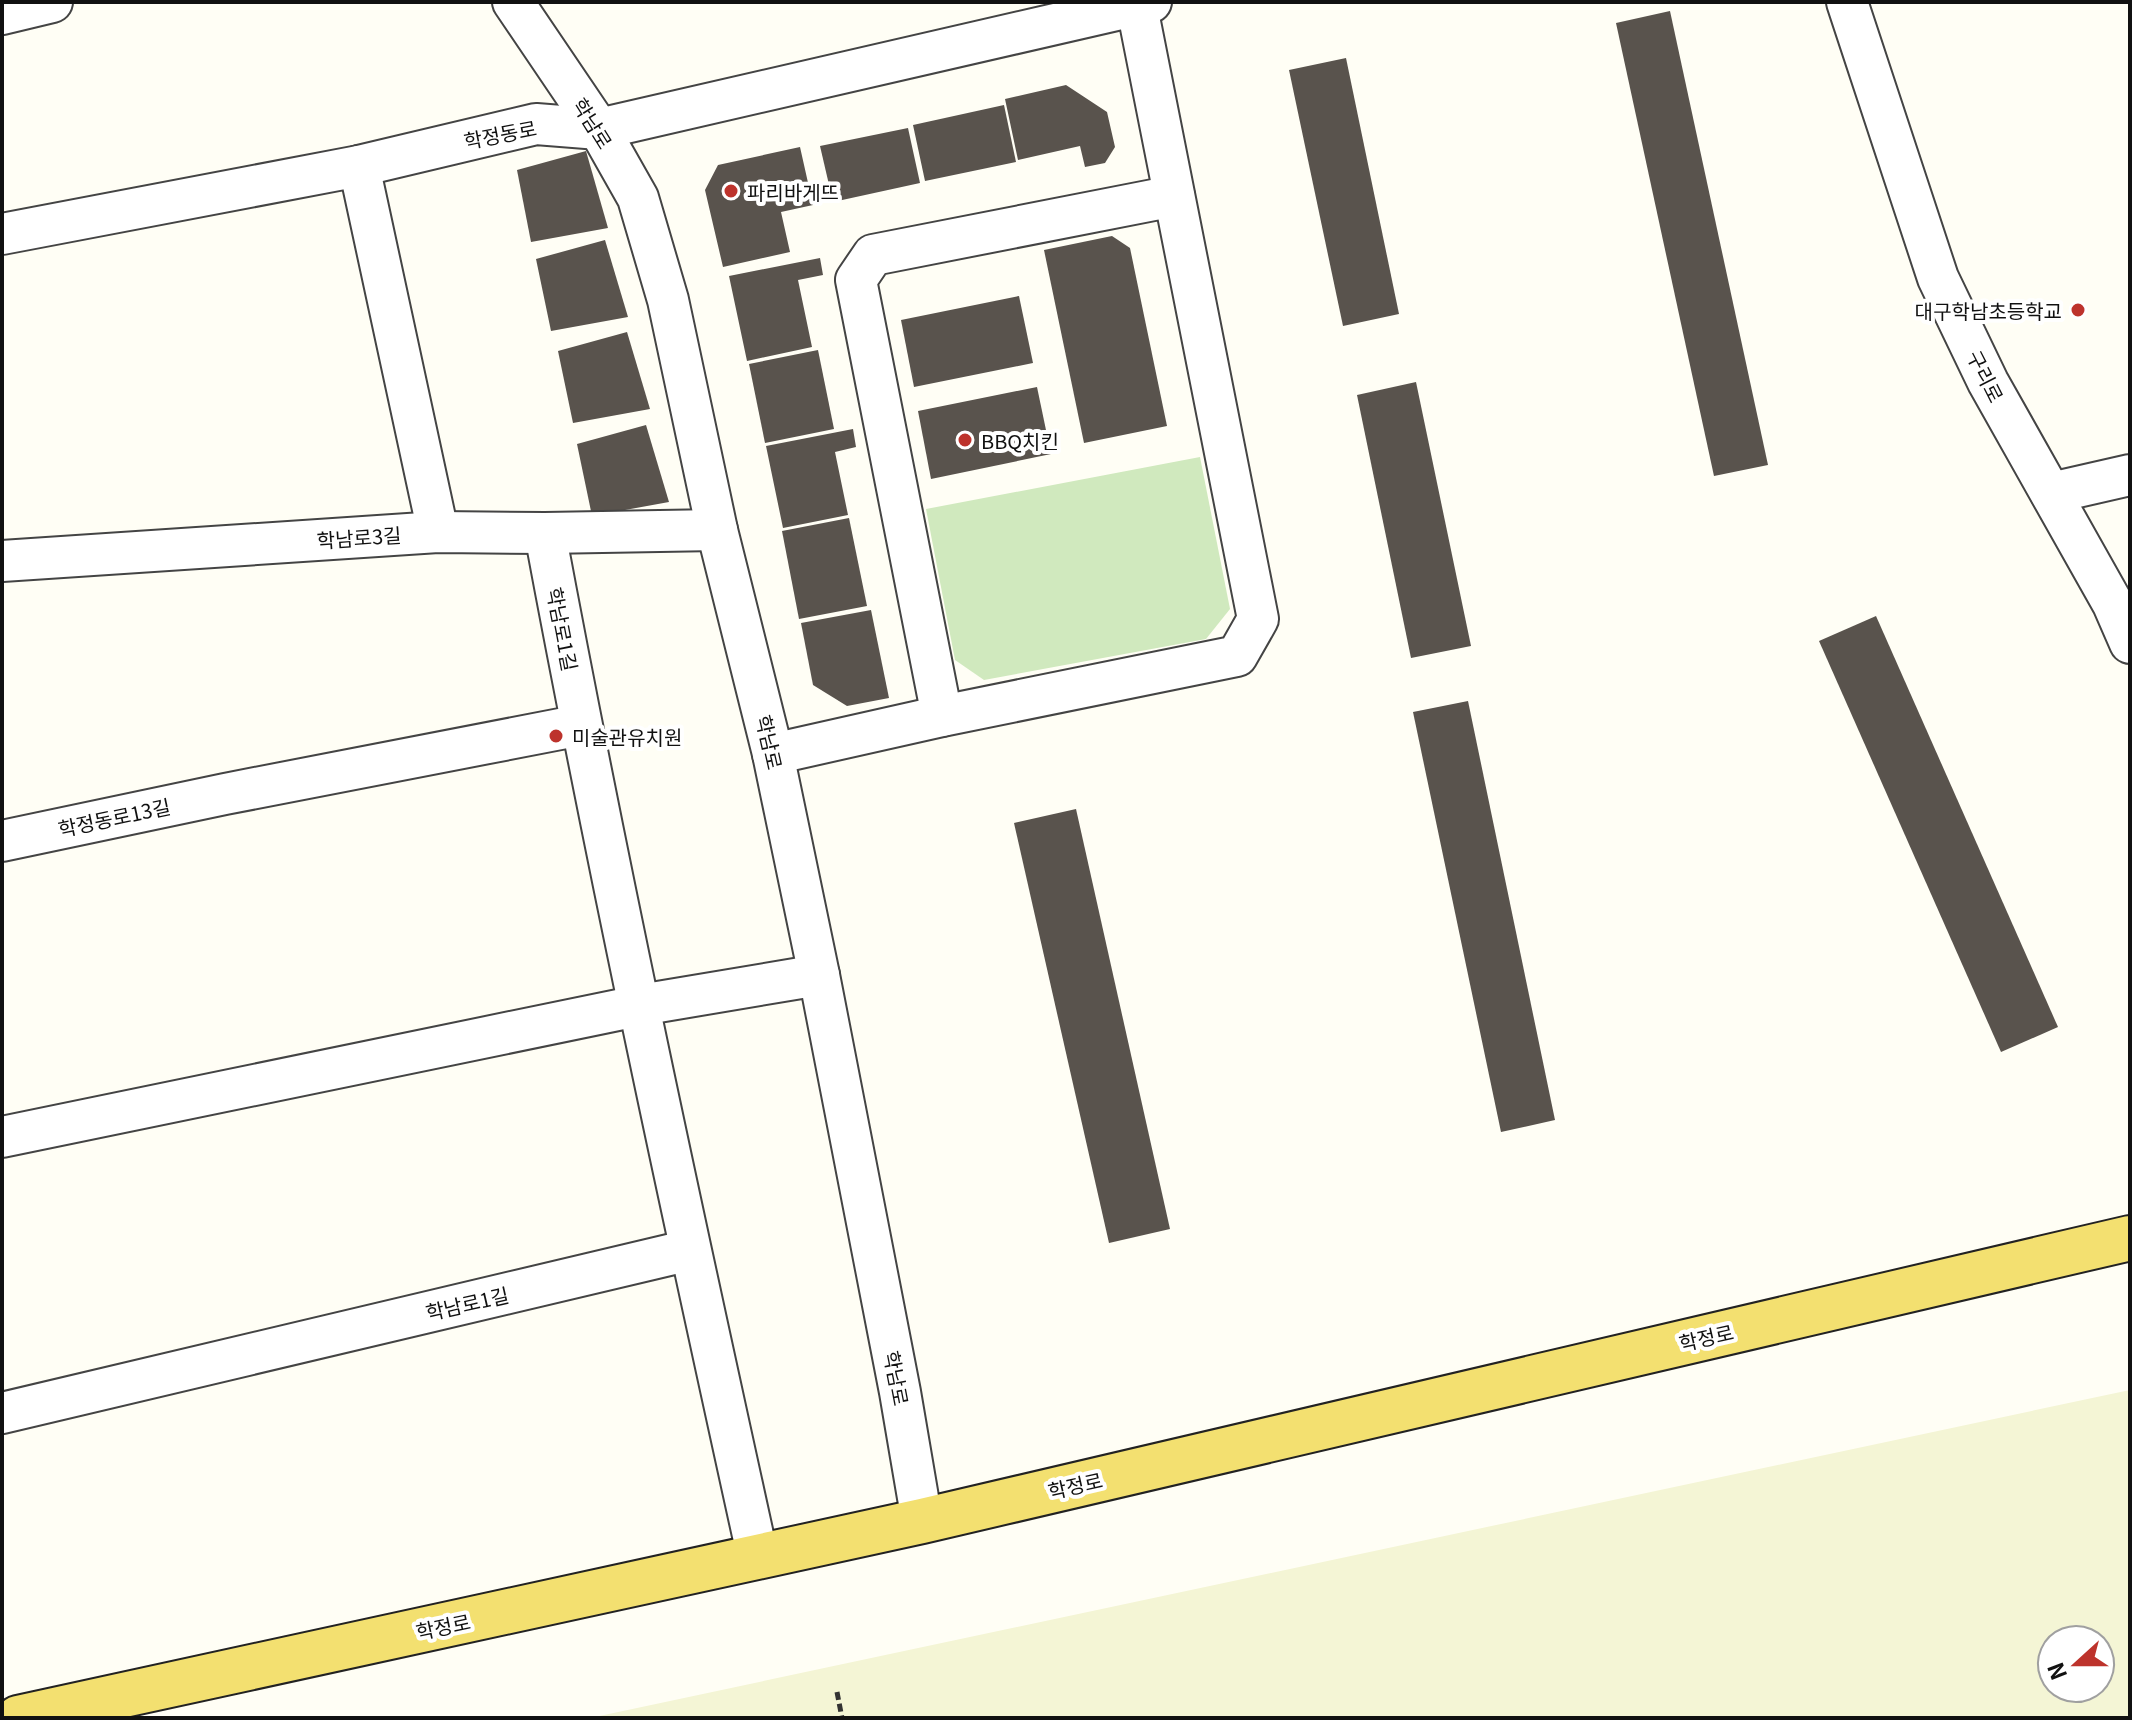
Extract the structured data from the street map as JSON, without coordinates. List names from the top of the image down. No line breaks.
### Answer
{"streets":{"main road":["학정로"],"street":["학남로","학정동로","구리로","학남로3길","학남로1길","학정동로13길"]},"crossings":[["학남로","학정동로"],["학남로","학남로3길"],["학남로","학정로"],["학남로3길","학남로1길"],["학남로1길","학정동로13길"]],"places":["파리바게뜨","대구학남초등학교","BBQ치킨","미술관유치원"],"north":"left"}
